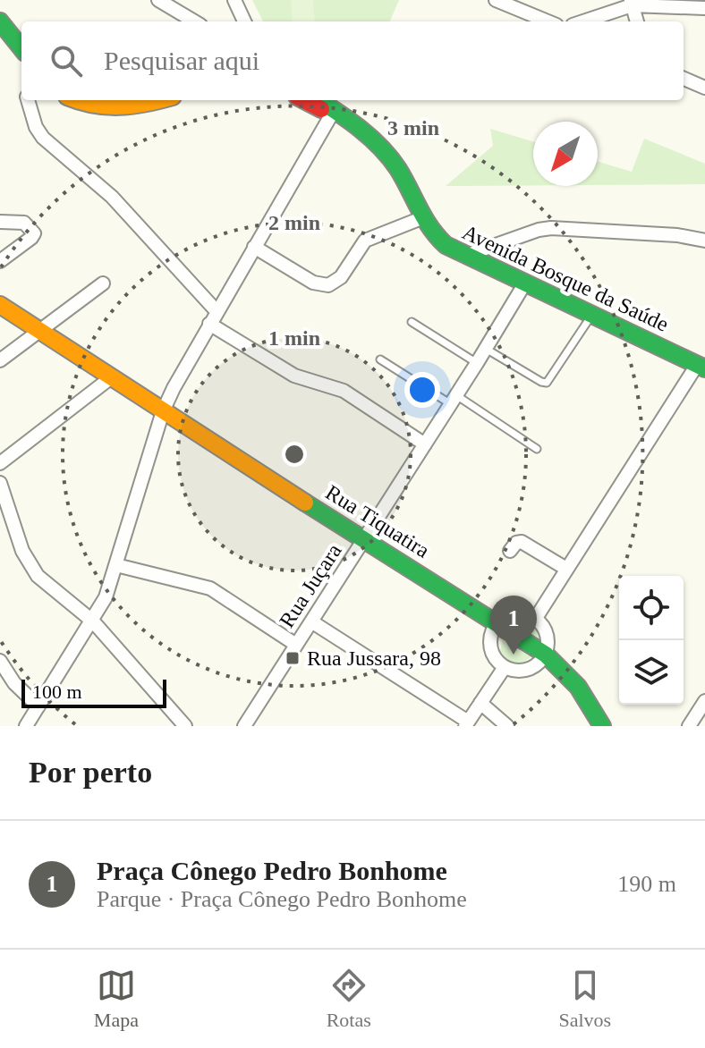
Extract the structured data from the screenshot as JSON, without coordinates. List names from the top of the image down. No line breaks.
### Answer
{"streets":{"street":["Avenida Bosque da Saúde","Rua Tiquatira","Rua Juçara"]},"crossings":[["Avenida Bosque da Saúde","Rua Juçara"],["Rua Tiquatira","Rua Juçara"]],"places":{"transit":["Rua Jussara, 98"]},"scale_bar":"100 m","north":"bottom left","page":{"search":"Pesquisar aqui","pins":"1","scale":"100 m","heading":"Por perto","list":[{"mark":"1","name":"Praça Cônego Pedro Bonhome","note":"Parque · Praça Cônego Pedro Bonhome","value":"190 m"}],"nav":["Mapa","Rotas","Salvos"]},"rings":["3 min","2 min","1 min"]}
